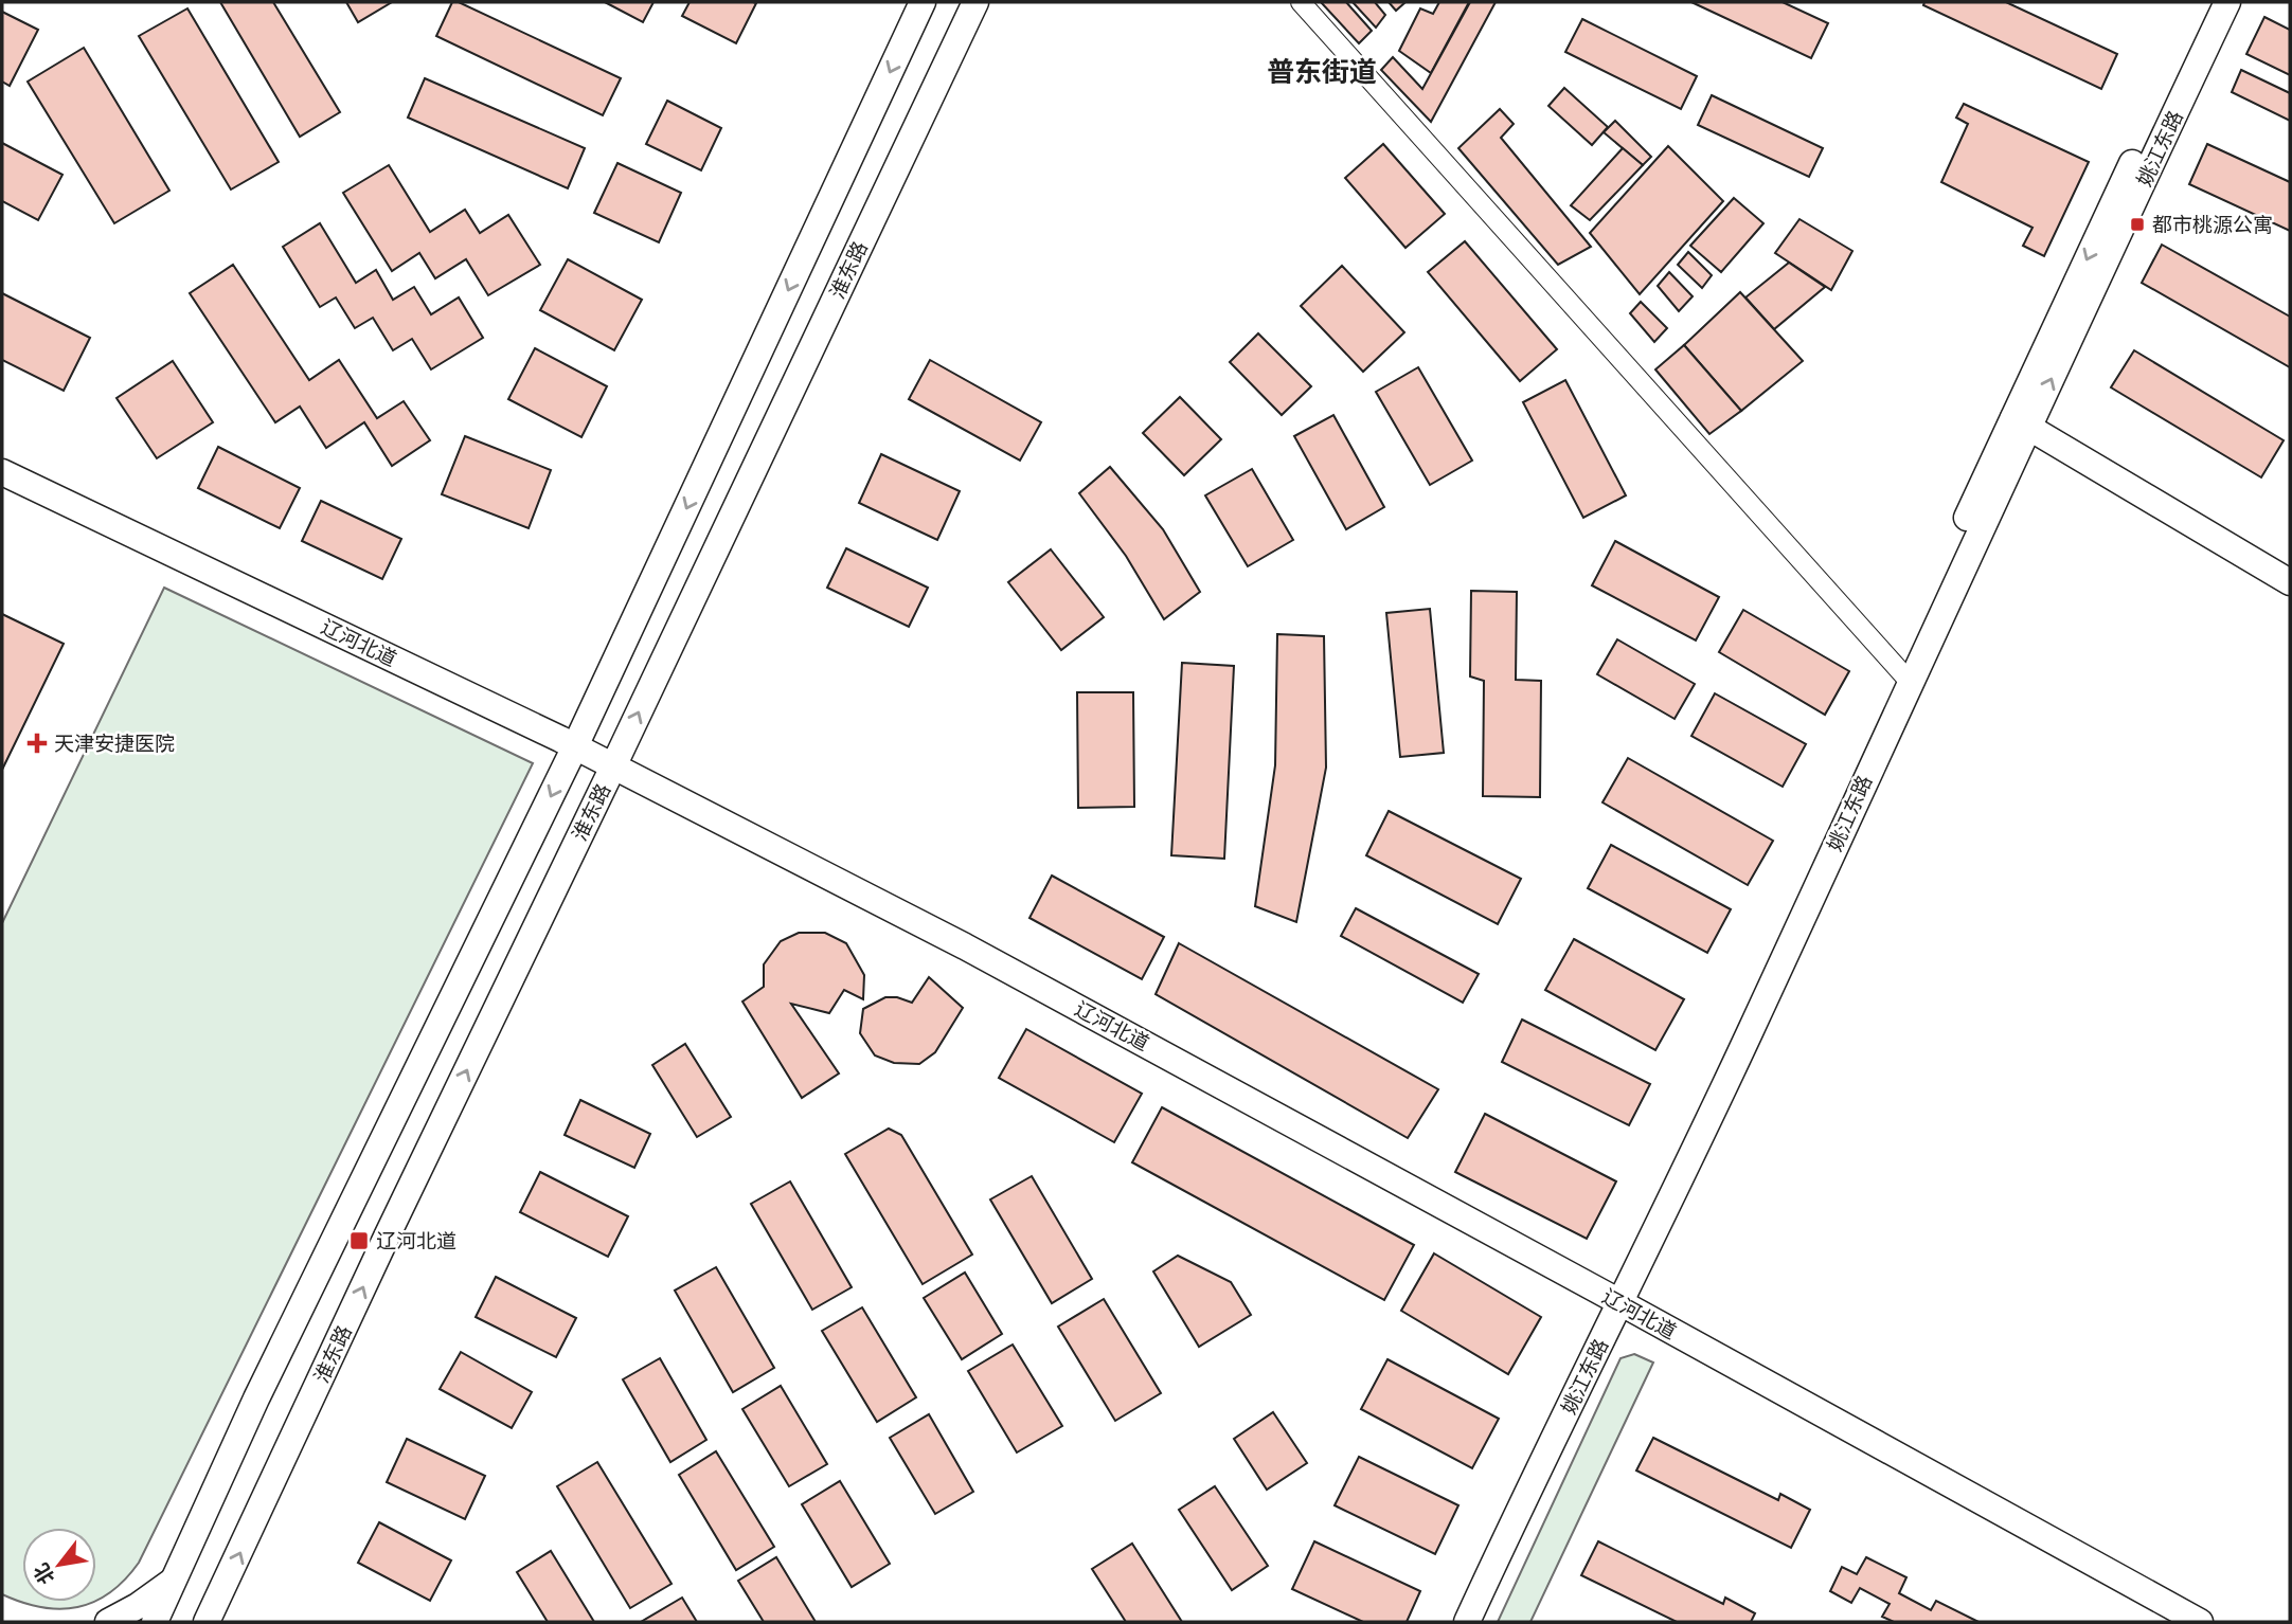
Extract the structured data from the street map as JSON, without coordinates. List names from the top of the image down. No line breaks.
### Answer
{"streets":{"street":["姚江东路","淮东路","辽河北道"]},"crossings":[["姚江东路","辽河北道"],["淮东路","辽河北道"]],"districts":["普东街道"],"places":{"transit":["都市桃源公寓","辽河北道"],"health":["天津安捷医院"]},"north":"bottom left"}
